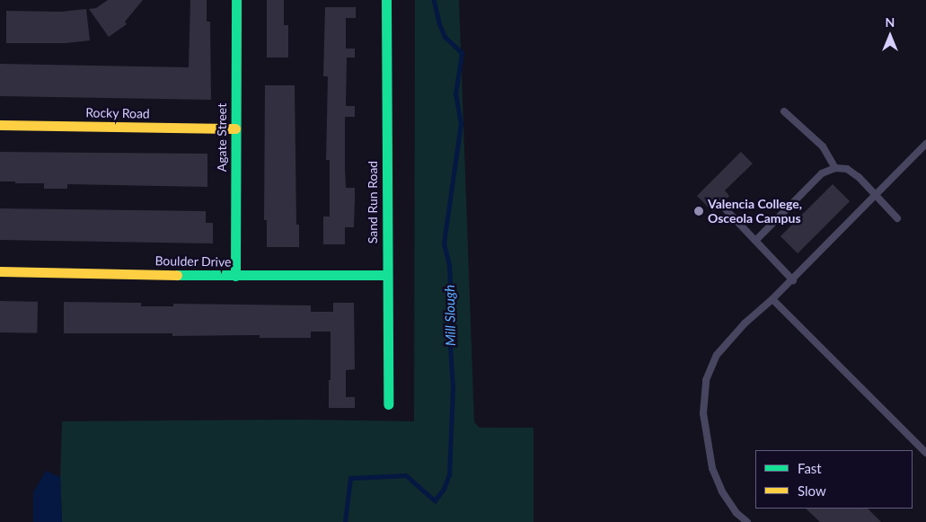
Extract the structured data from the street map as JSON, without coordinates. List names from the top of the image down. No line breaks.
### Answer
{"streets":{"street":["Rocky Road","Agate Street","Sand Run Road","Boulder Drive"]},"crossings":[["Rocky Road","Agate Street"],["Agate Street","Boulder Drive"],["Sand Run Road","Boulder Drive"]],"water":["Mill Slough"],"places":["Valencia College, Osceola Campus"],"legend":["Fast","Slow"],"north":"top"}
